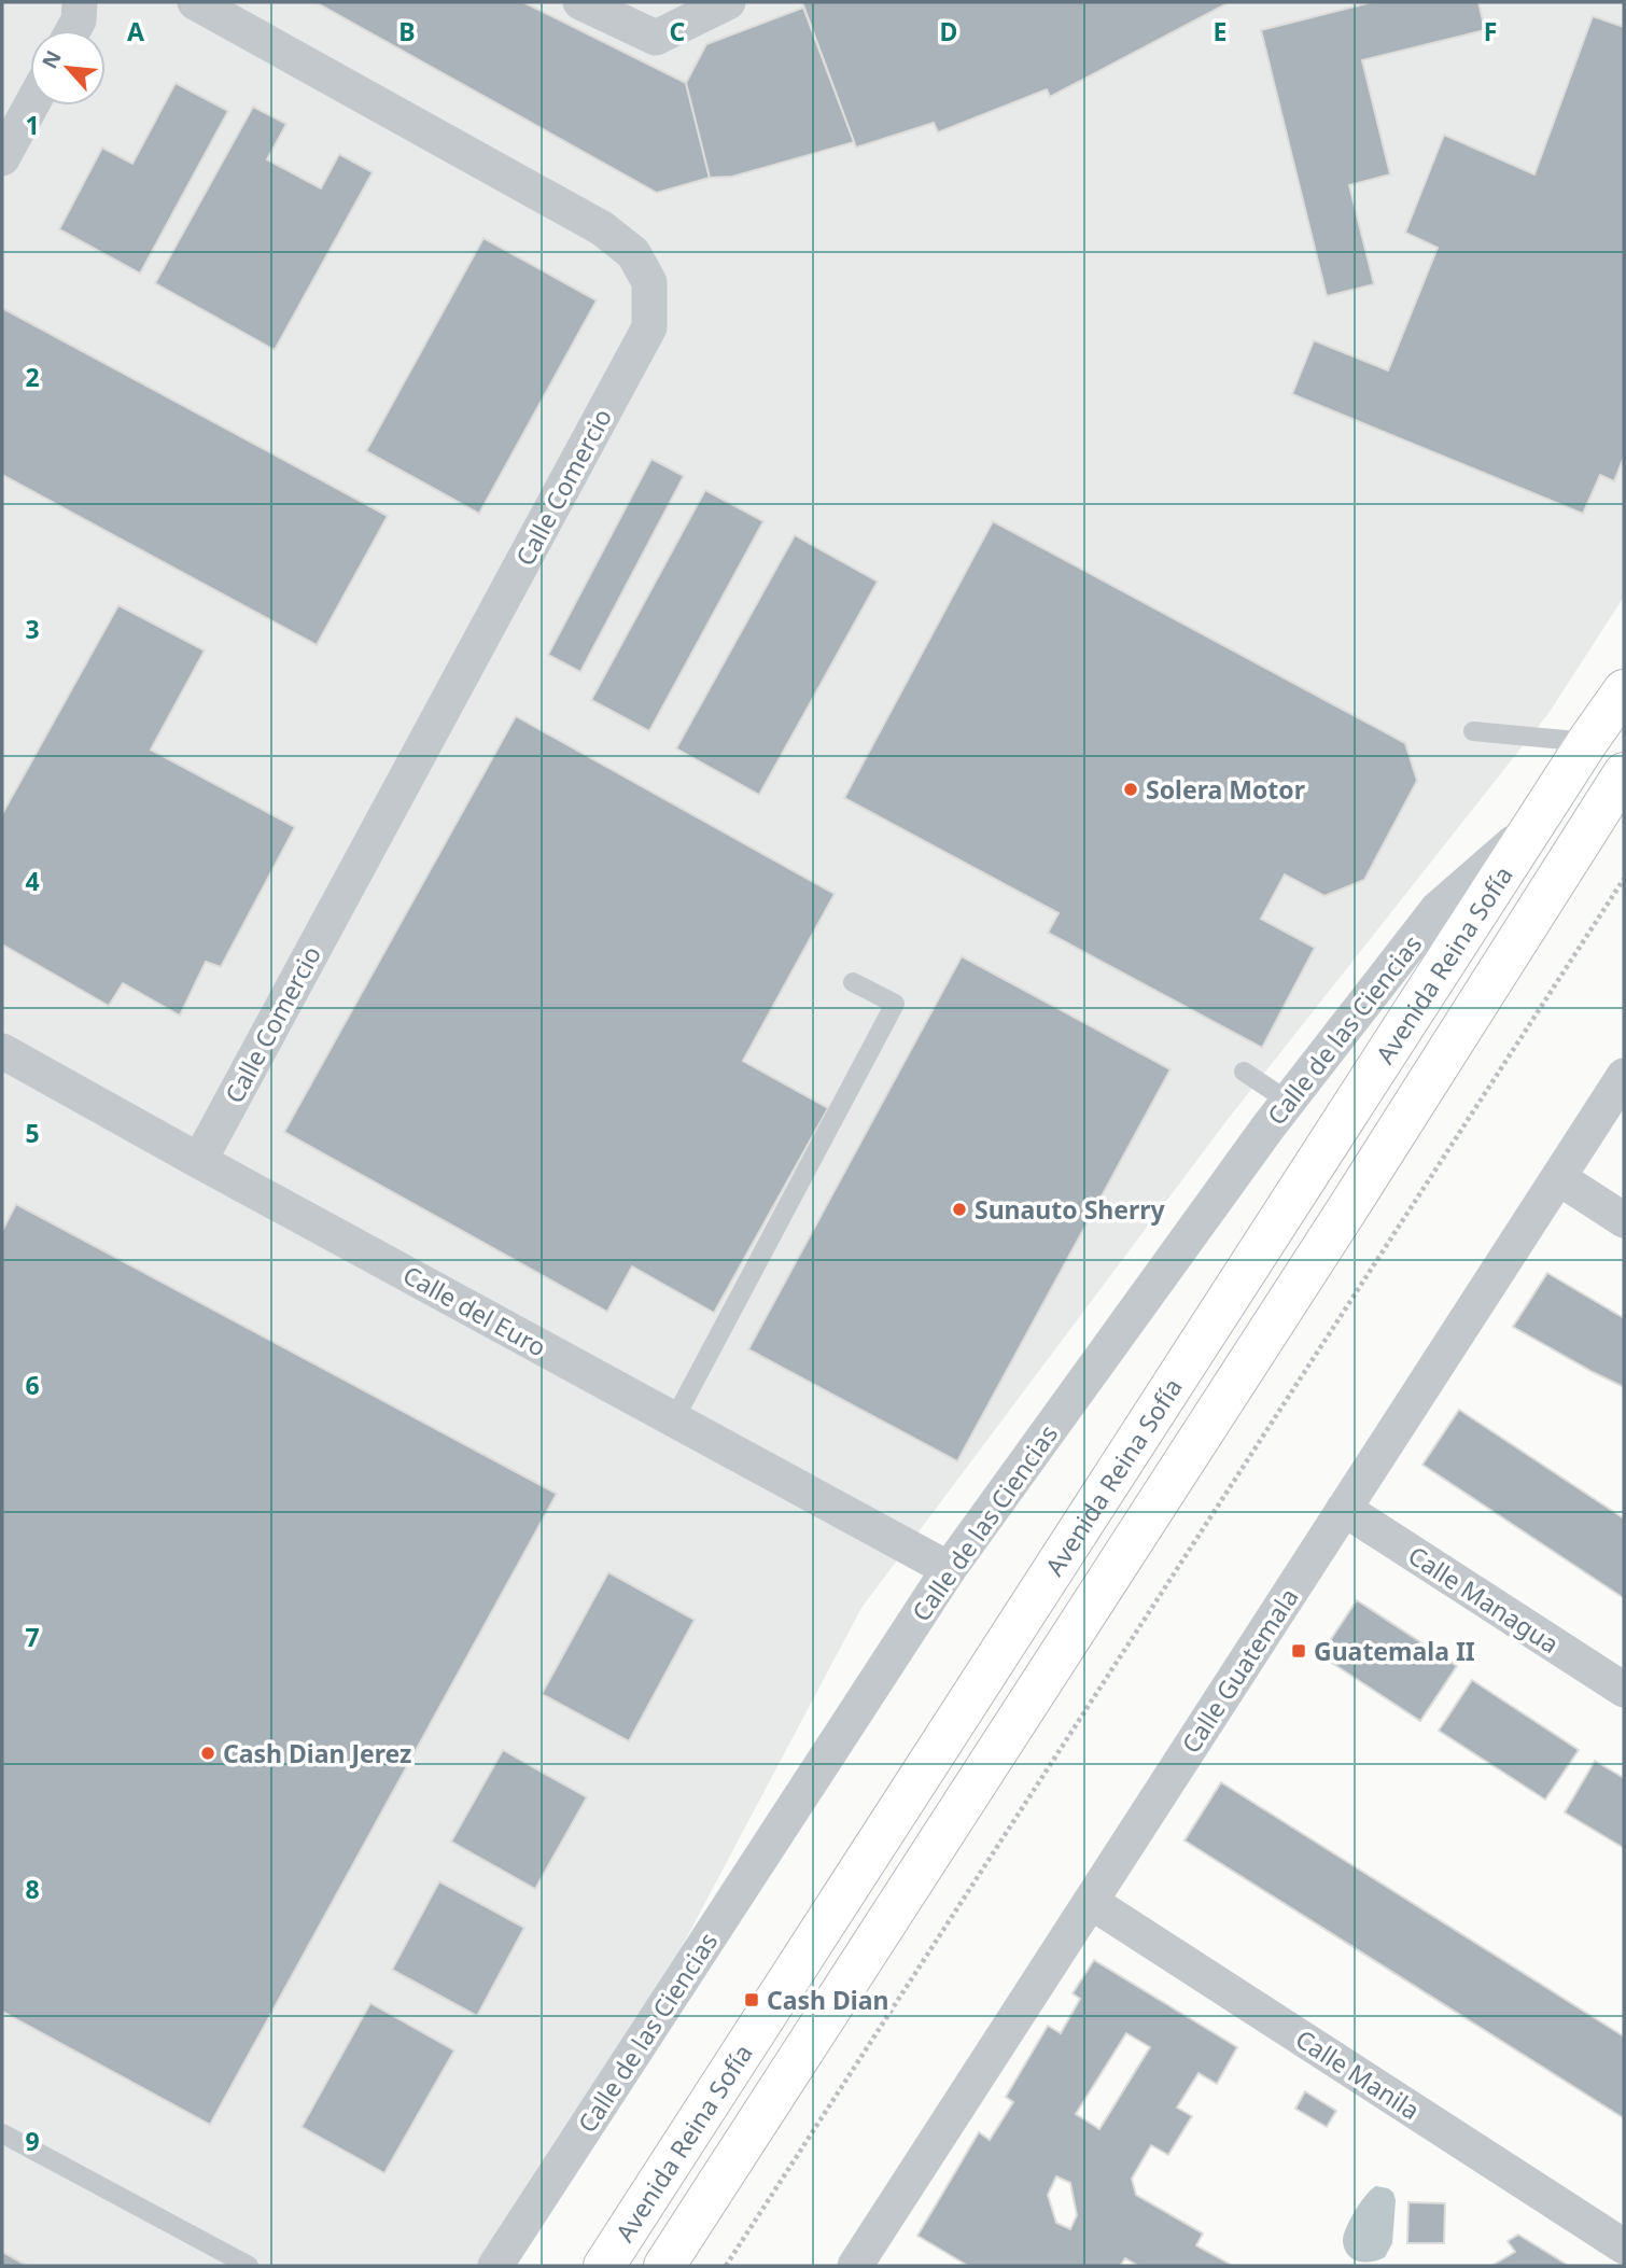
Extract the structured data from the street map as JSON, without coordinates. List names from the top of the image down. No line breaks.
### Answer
{"streets":{"main road":["Avenida Reina Sofía"],"street":["Calle Comercio","Calle de las Ciencias","Calle del Euro","Calle Managua","Calle Guatemala","Calle Manila"]},"crossings":[["Calle Comercio","Calle del Euro"],["Avenida Reina Sofía","Calle de las Ciencias"],["Calle de las Ciencias","Calle del Euro"],["Calle Managua","Calle Guatemala"],["Calle Guatemala","Calle Manila"]],"places":{"other":["Solera Motor","Sunauto Sherry","Cash Dian Jerez"],"transit":["Guatemala II","Cash Dian"]},"north":"top left","grid":{"columns":["A","B","C","D","E","F"],"rows":["1","2","3","4","5","6","7","8","9"]}}
